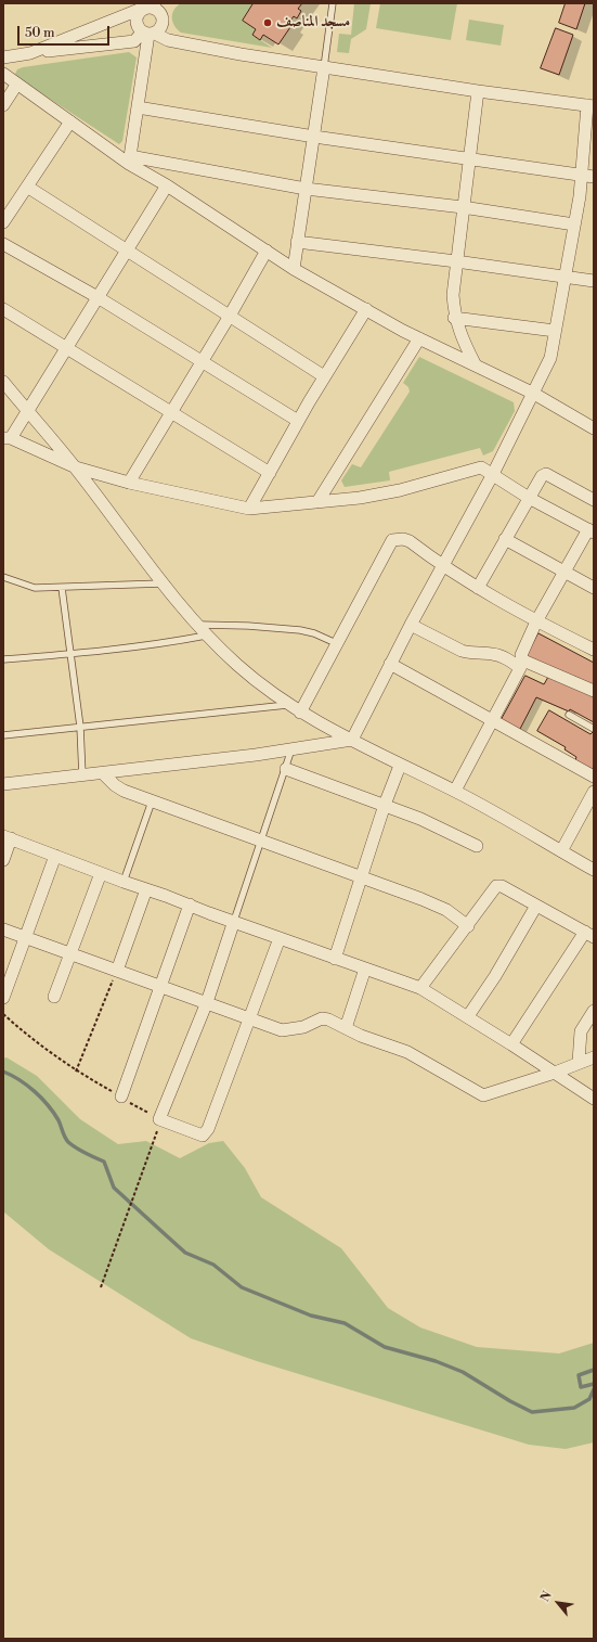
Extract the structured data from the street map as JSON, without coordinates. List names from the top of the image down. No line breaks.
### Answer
{"places":["مسجد المناصف"],"scale_bar":"50 m","north":"top left"}
